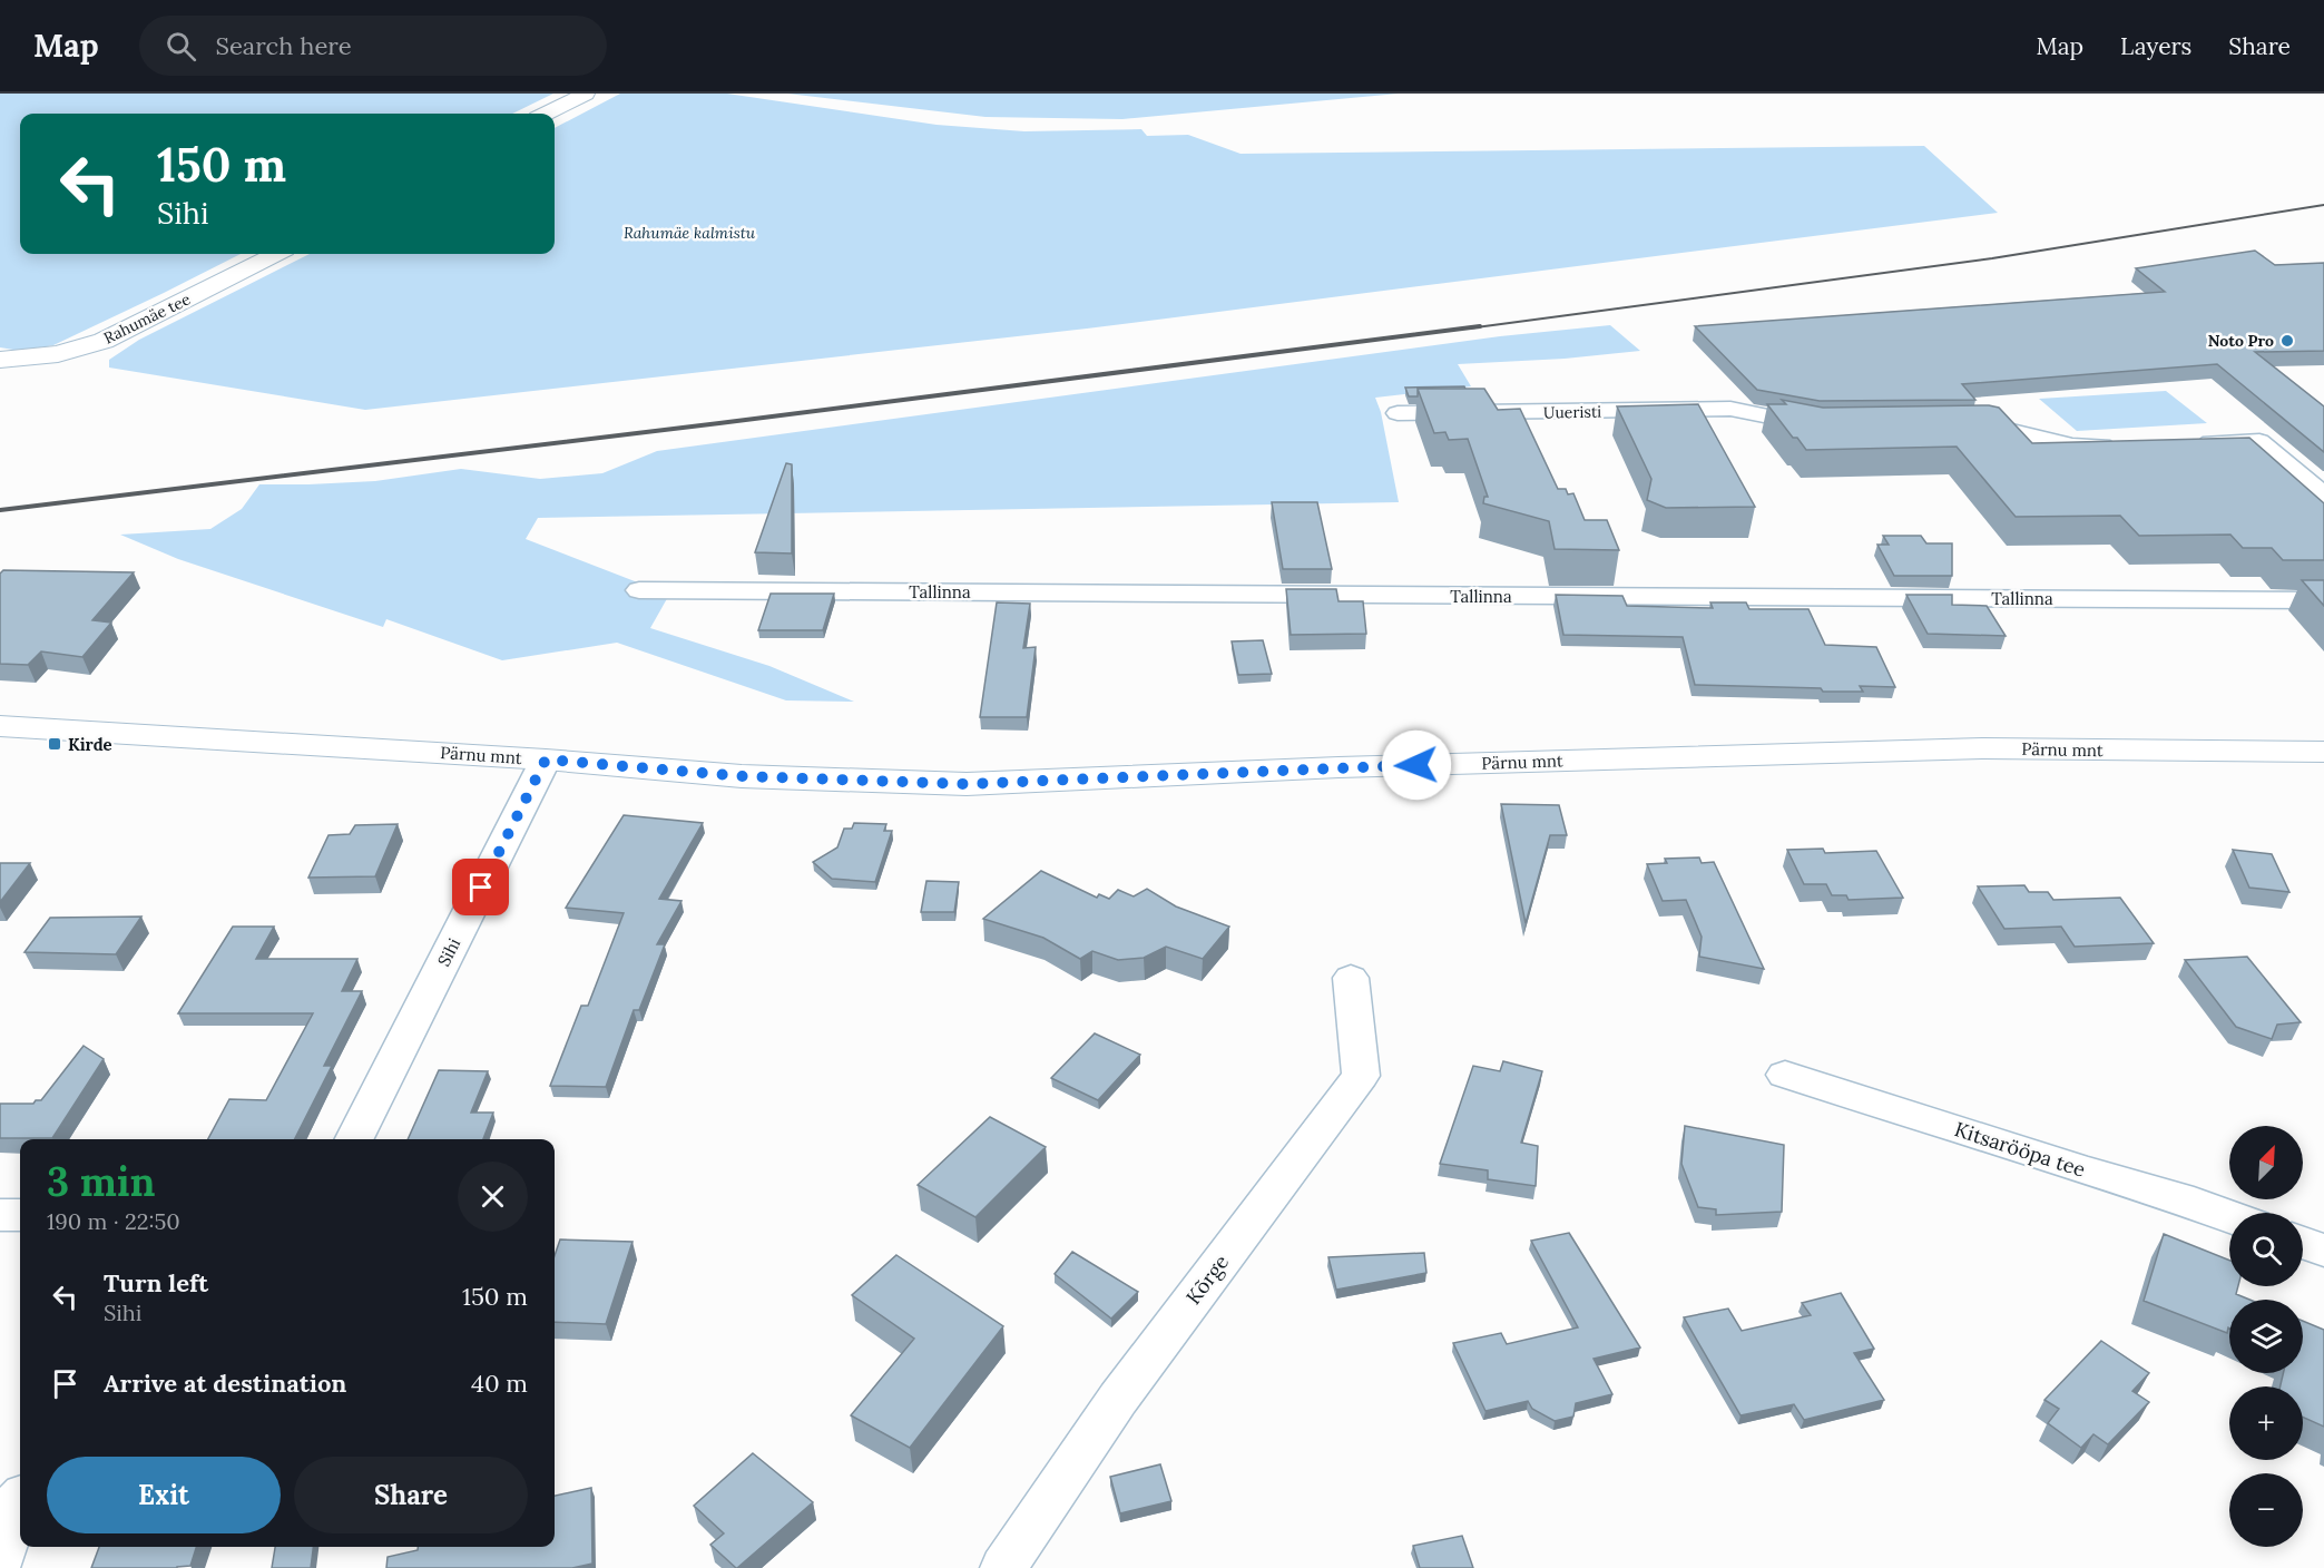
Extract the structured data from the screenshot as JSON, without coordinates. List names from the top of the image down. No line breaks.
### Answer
{"streets":{"main road":["Rahumäe tee","Pärnu mnt"],"street":["Uueristi","Tallinna","Sihi","Kitsarööpa tee","Kõrge"]},"crossings":[["Pärnu mnt","Sihi"]],"parks":["Rahumäe kalmistu"],"places":{"other":["Noto Pro"],"transit":["Kirde"]},"north":"top right","page":{"header":"Map","search":"Search here","nav":["Map","Layers","Share"],"turn":["150 m","Sihi"],"map_buttons":["+","−"],"heading":["3 min","190 m · 22:50"],"list":[{"name":"Turn left","note":"Sihi","value":"150 m"},{"name":"Arrive at destination","value":"40 m"}],"buttons":["Exit","Share"]}}
